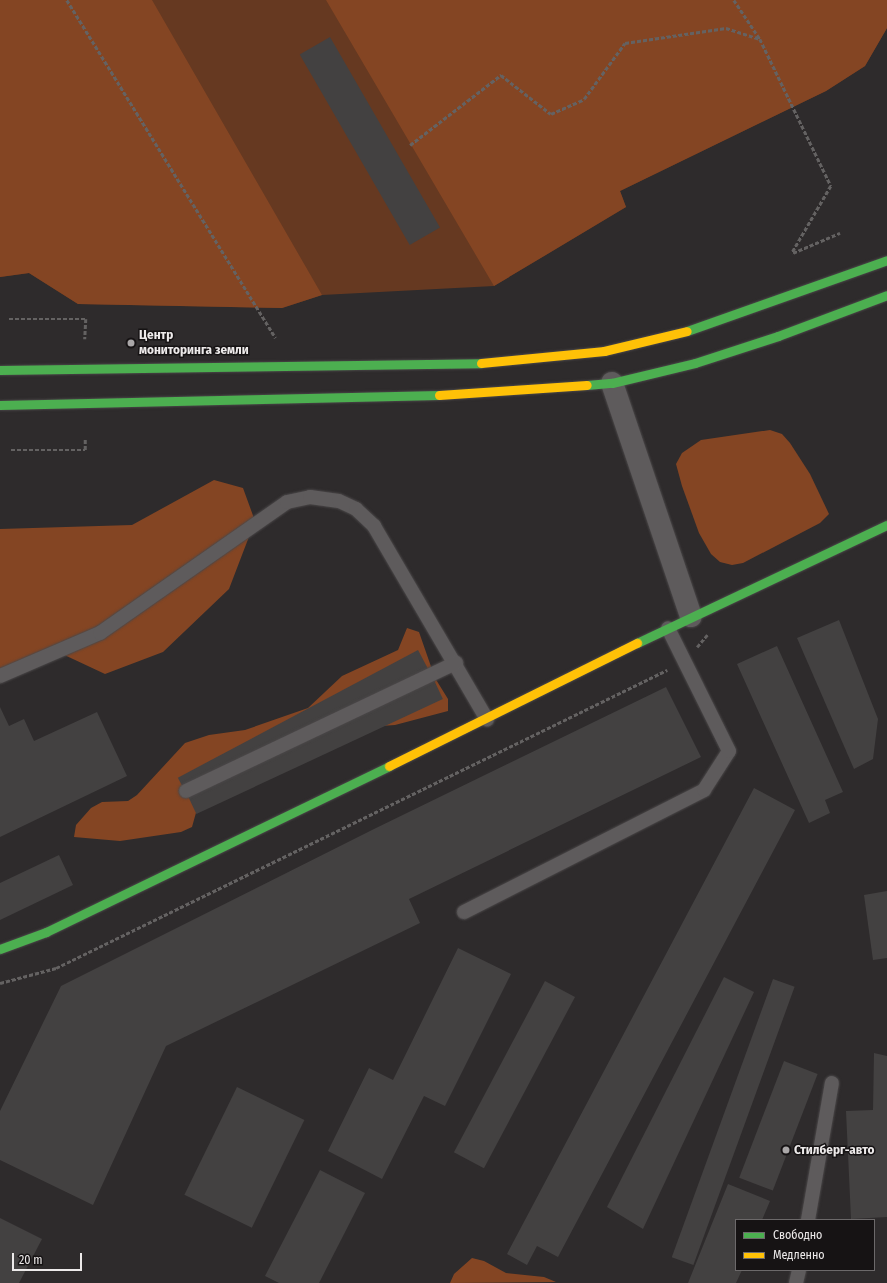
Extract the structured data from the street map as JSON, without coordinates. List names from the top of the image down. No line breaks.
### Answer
{"places":["Центр мониторинга земли","Стилберг-авто"],"legend":["Свободно","Медленно"],"scale_bar":"20 m"}
